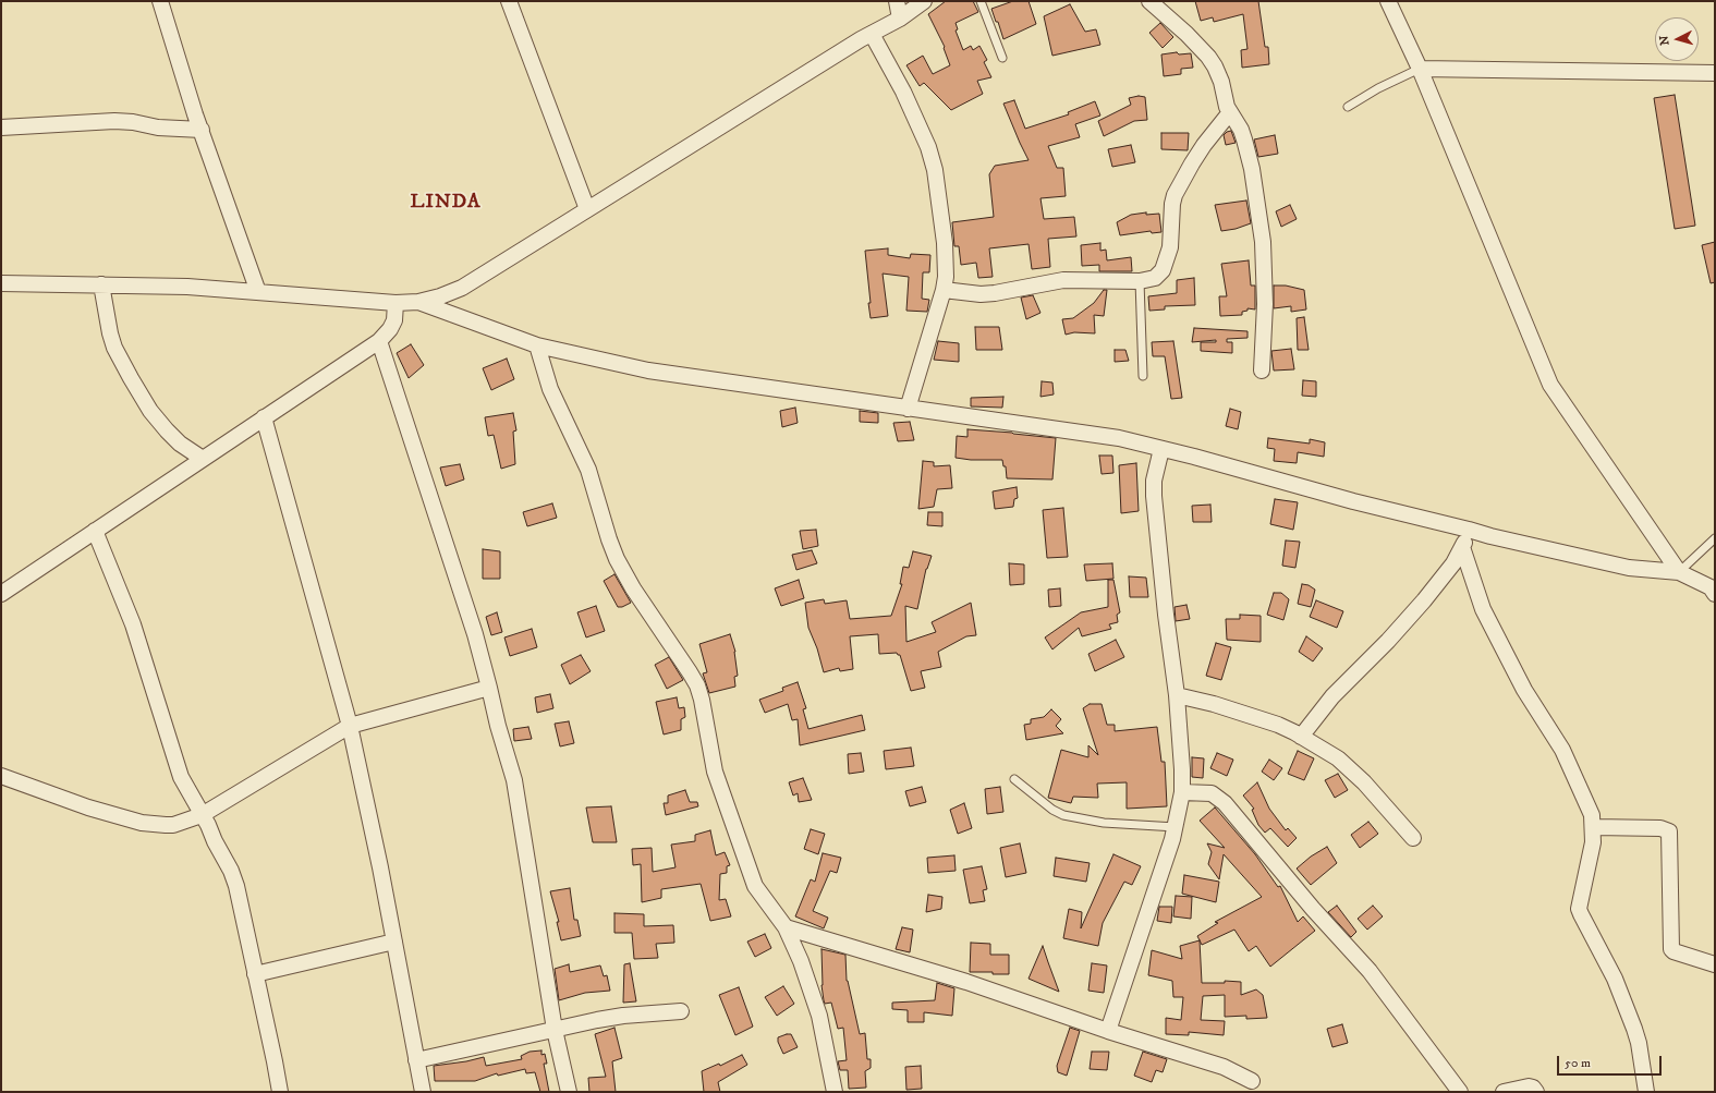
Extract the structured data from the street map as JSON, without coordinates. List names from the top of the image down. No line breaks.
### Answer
{"districts":["LINDA"],"scale_bar":"50 m","north":"left"}
